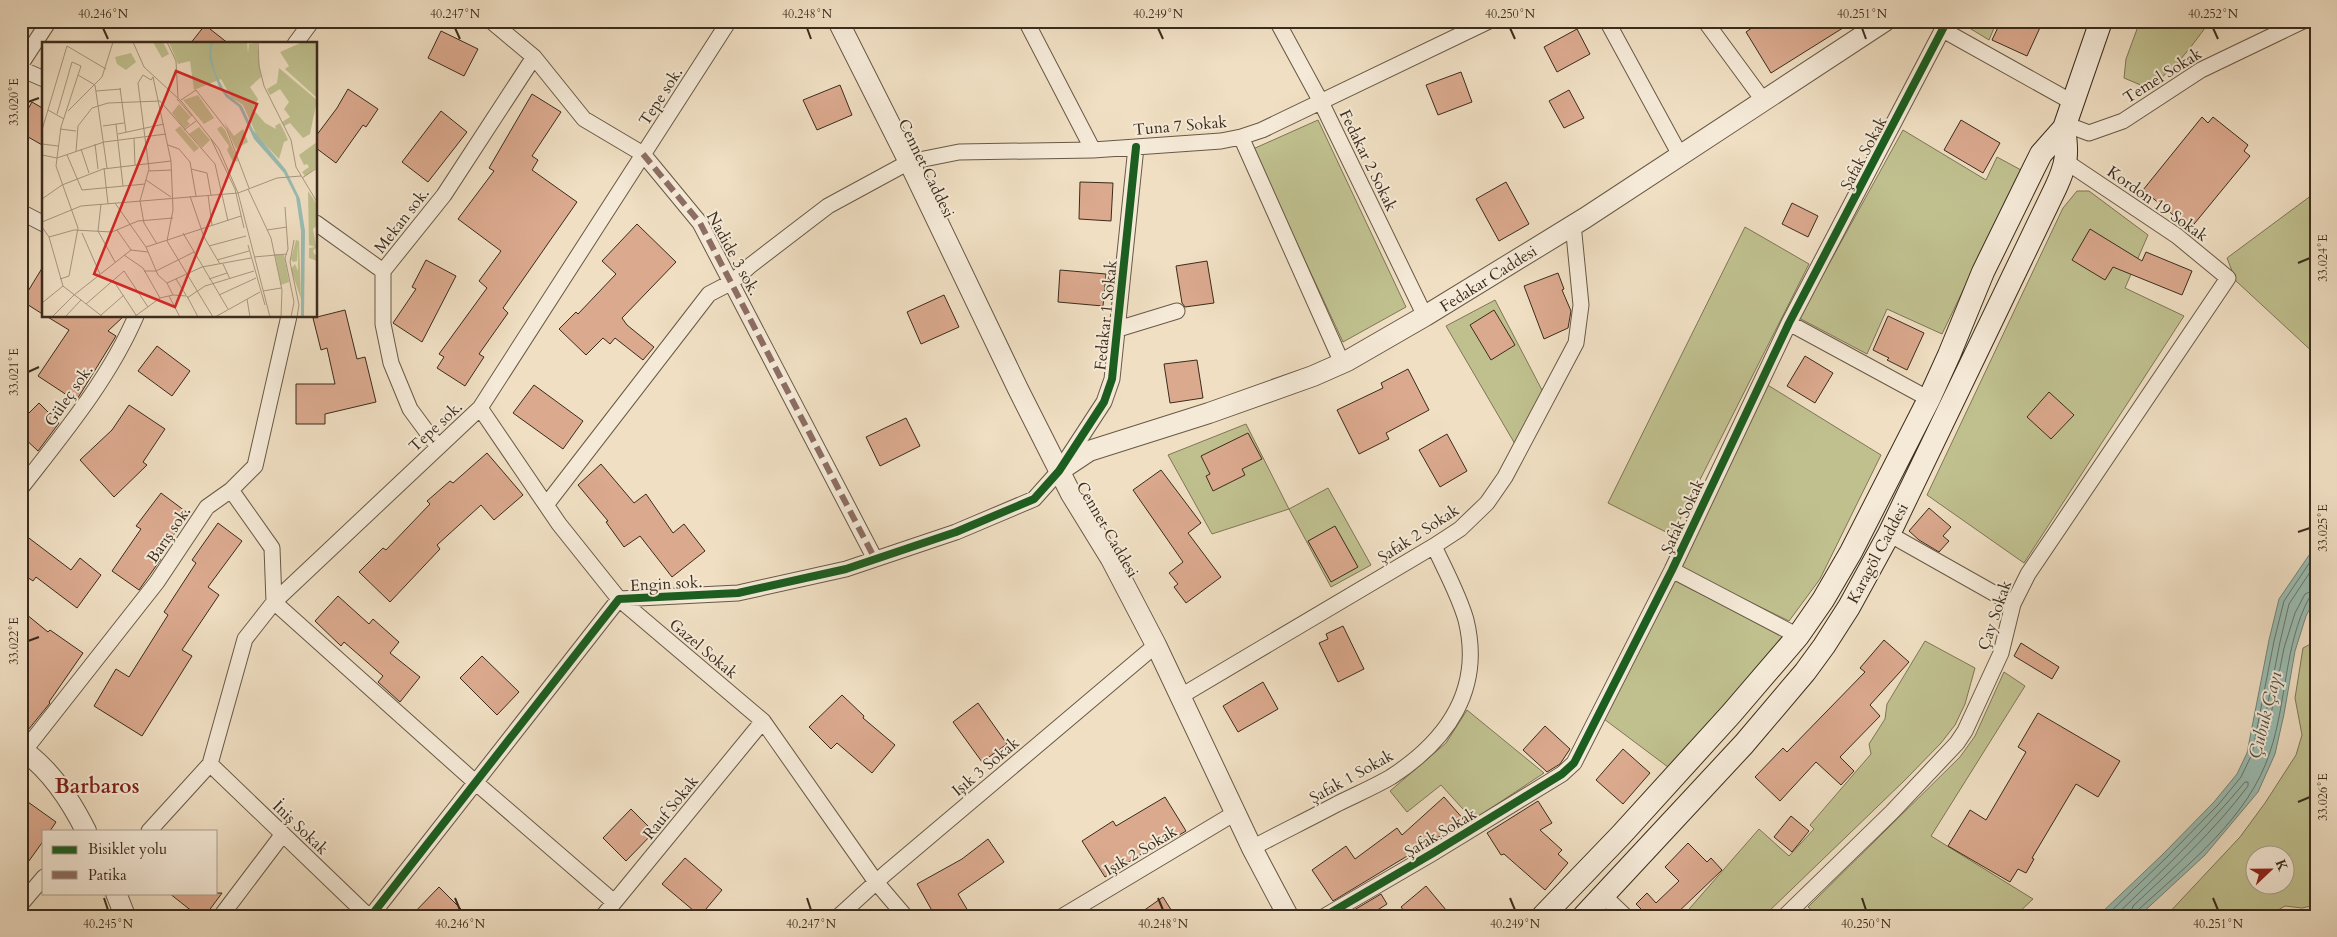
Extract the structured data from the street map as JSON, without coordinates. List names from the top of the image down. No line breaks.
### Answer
{"streets":{"main road":["Karagöl Caddesi"],"street":["Temel Sokak","Tepe sok.","Tuna 7 Sokak","Şafak Sokak","Fedakar 2 Sokak","Cennet Caddesi","Kordon 19 Sokak","Mekan sok.","Nadide 3 sok.","Fedakar Caddesi","Fedakar 1 Sokak","Güleç sok.","Şafak 2 Sokak","Barış sok.","Engin sok.","Çay Sokak","Gazel Sokak","Işık 3 Sokak","Şafak 1 Sokak","Rauf Sokak","İniş Sokak","Işık 2 Sokak"]},"crossings":[["Temel Sokak","Karagöl Caddesi"],["Tepe sok.","Mekan sok."],["Tepe sok.","Nadide 3 sok."],["Tepe sok.","Gazel Sokak"],["Tepe sok.","İniş Sokak"],["Tuna 7 Sokak","Fedakar 2 Sokak"],["Tuna 7 Sokak","Cennet Caddesi"],["Tuna 7 Sokak","Nadide 3 sok."],["Tuna 7 Sokak","Fedakar 1 Sokak"],["Tuna 7 Sokak","Gazel Sokak"],["Fedakar 2 Sokak","Fedakar Caddesi"],["Cennet Caddesi","Fedakar Caddesi"],["Cennet Caddesi","Fedakar 1 Sokak"],["Cennet Caddesi","Şafak 2 Sokak"],["Cennet Caddesi","Engin sok."],["Cennet Caddesi","Işık 3 Sokak"],["Cennet Caddesi","Şafak 1 Sokak"],["Cennet Caddesi","Işık 2 Sokak"],["Kordon 19 Sokak","Karagöl Caddesi"],["Kordon 19 Sokak","Çay Sokak"],["Mekan sok.","Nadide 3 sok."],["Nadide 3 sok.","Engin sok."],["Fedakar Caddesi","Fedakar 1 Sokak"],["Fedakar Caddesi","Şafak 2 Sokak"],["Fedakar Caddesi","Engin sok."],["Fedakar 1 Sokak","Engin sok."],["Şafak 2 Sokak","Şafak 1 Sokak"],["Engin sok.","Gazel Sokak"],["Engin sok.","İniş Sokak"],["Gazel Sokak","Işık 3 Sokak"],["Gazel Sokak","Rauf Sokak"]],"districts":["Barbaros"],"water":["Çubuk Çayı"],"legend":["Bisiklet yolu","Patika"],"north":"right","coordinates":["40.246°N","40.247°N","40.248°N","40.249°N","40.250°N","40.251°N","40.252°N","33.020°E","33.024°E","33.021°E","33.025°E","33.022°E","33.026°E","40.245°N"]}
